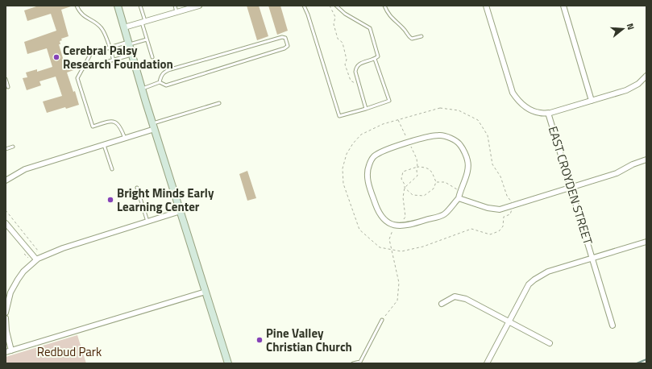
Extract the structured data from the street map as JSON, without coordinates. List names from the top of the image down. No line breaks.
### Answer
{"streets":{"street":["EAST CROYDEN STREET"]},"parks":["Redbud Park"],"places":["Cerebral Palsy Research Foundation","Bright Minds Early Learning Center","Pine Valley Christian Church"],"north":"right"}
